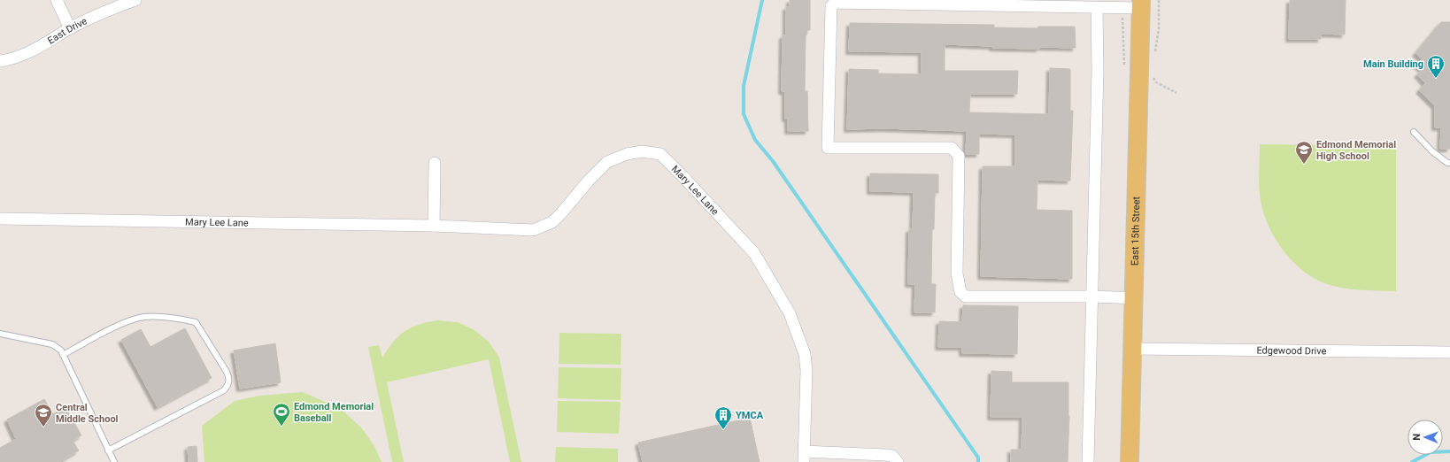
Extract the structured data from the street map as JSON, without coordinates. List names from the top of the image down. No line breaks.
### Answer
{"streets":{"main road":["East 15th Street"],"street":["East Drive","Mary Lee Lane","Edgewood Drive"]},"crossings":[["East 15th Street","Edgewood Drive"]],"places":{"building":["Main Building","YMCA"],"school or university":["Edmond Memorial High School","Central Middle School"],"sports":["Edmond Memorial Baseball"]},"north":"left"}
